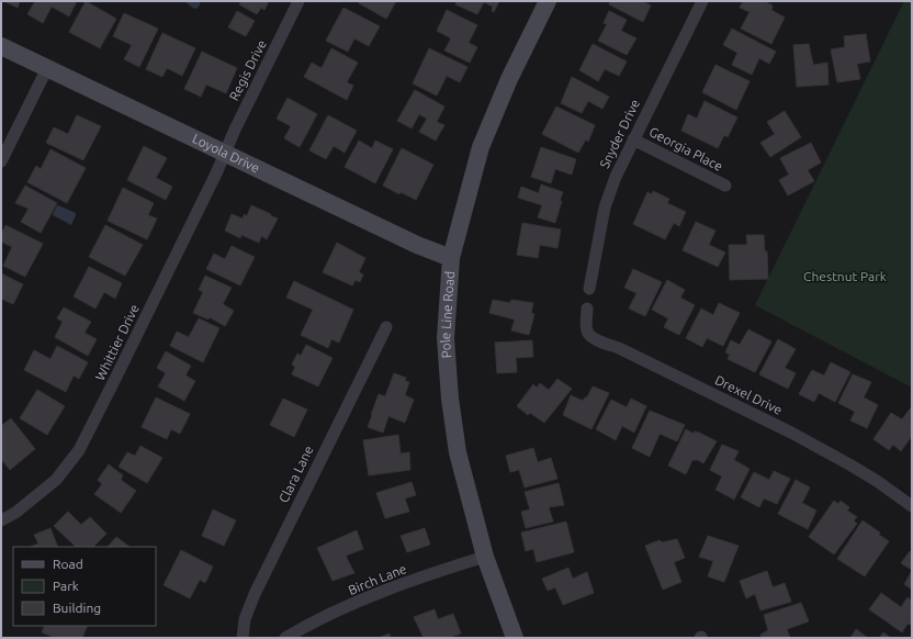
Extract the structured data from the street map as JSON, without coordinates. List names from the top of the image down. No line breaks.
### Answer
{"streets":{"main road":["Loyola Drive","Pole Line Road"],"street":["Regis Drive","Snyder Drive","Georgia Place","Whittier Drive","Drexel Drive","Clara Lane","Birch Lane"]},"crossings":[["Regis Drive","Loyola Drive"],["Regis Drive","Whittier Drive"],["Snyder Drive","Georgia Place"],["Loyola Drive","Pole Line Road"],["Loyola Drive","Whittier Drive"],["Pole Line Road","Birch Lane"]],"parks":["Chestnut Park"],"legend":["Road","Park","Building"]}
